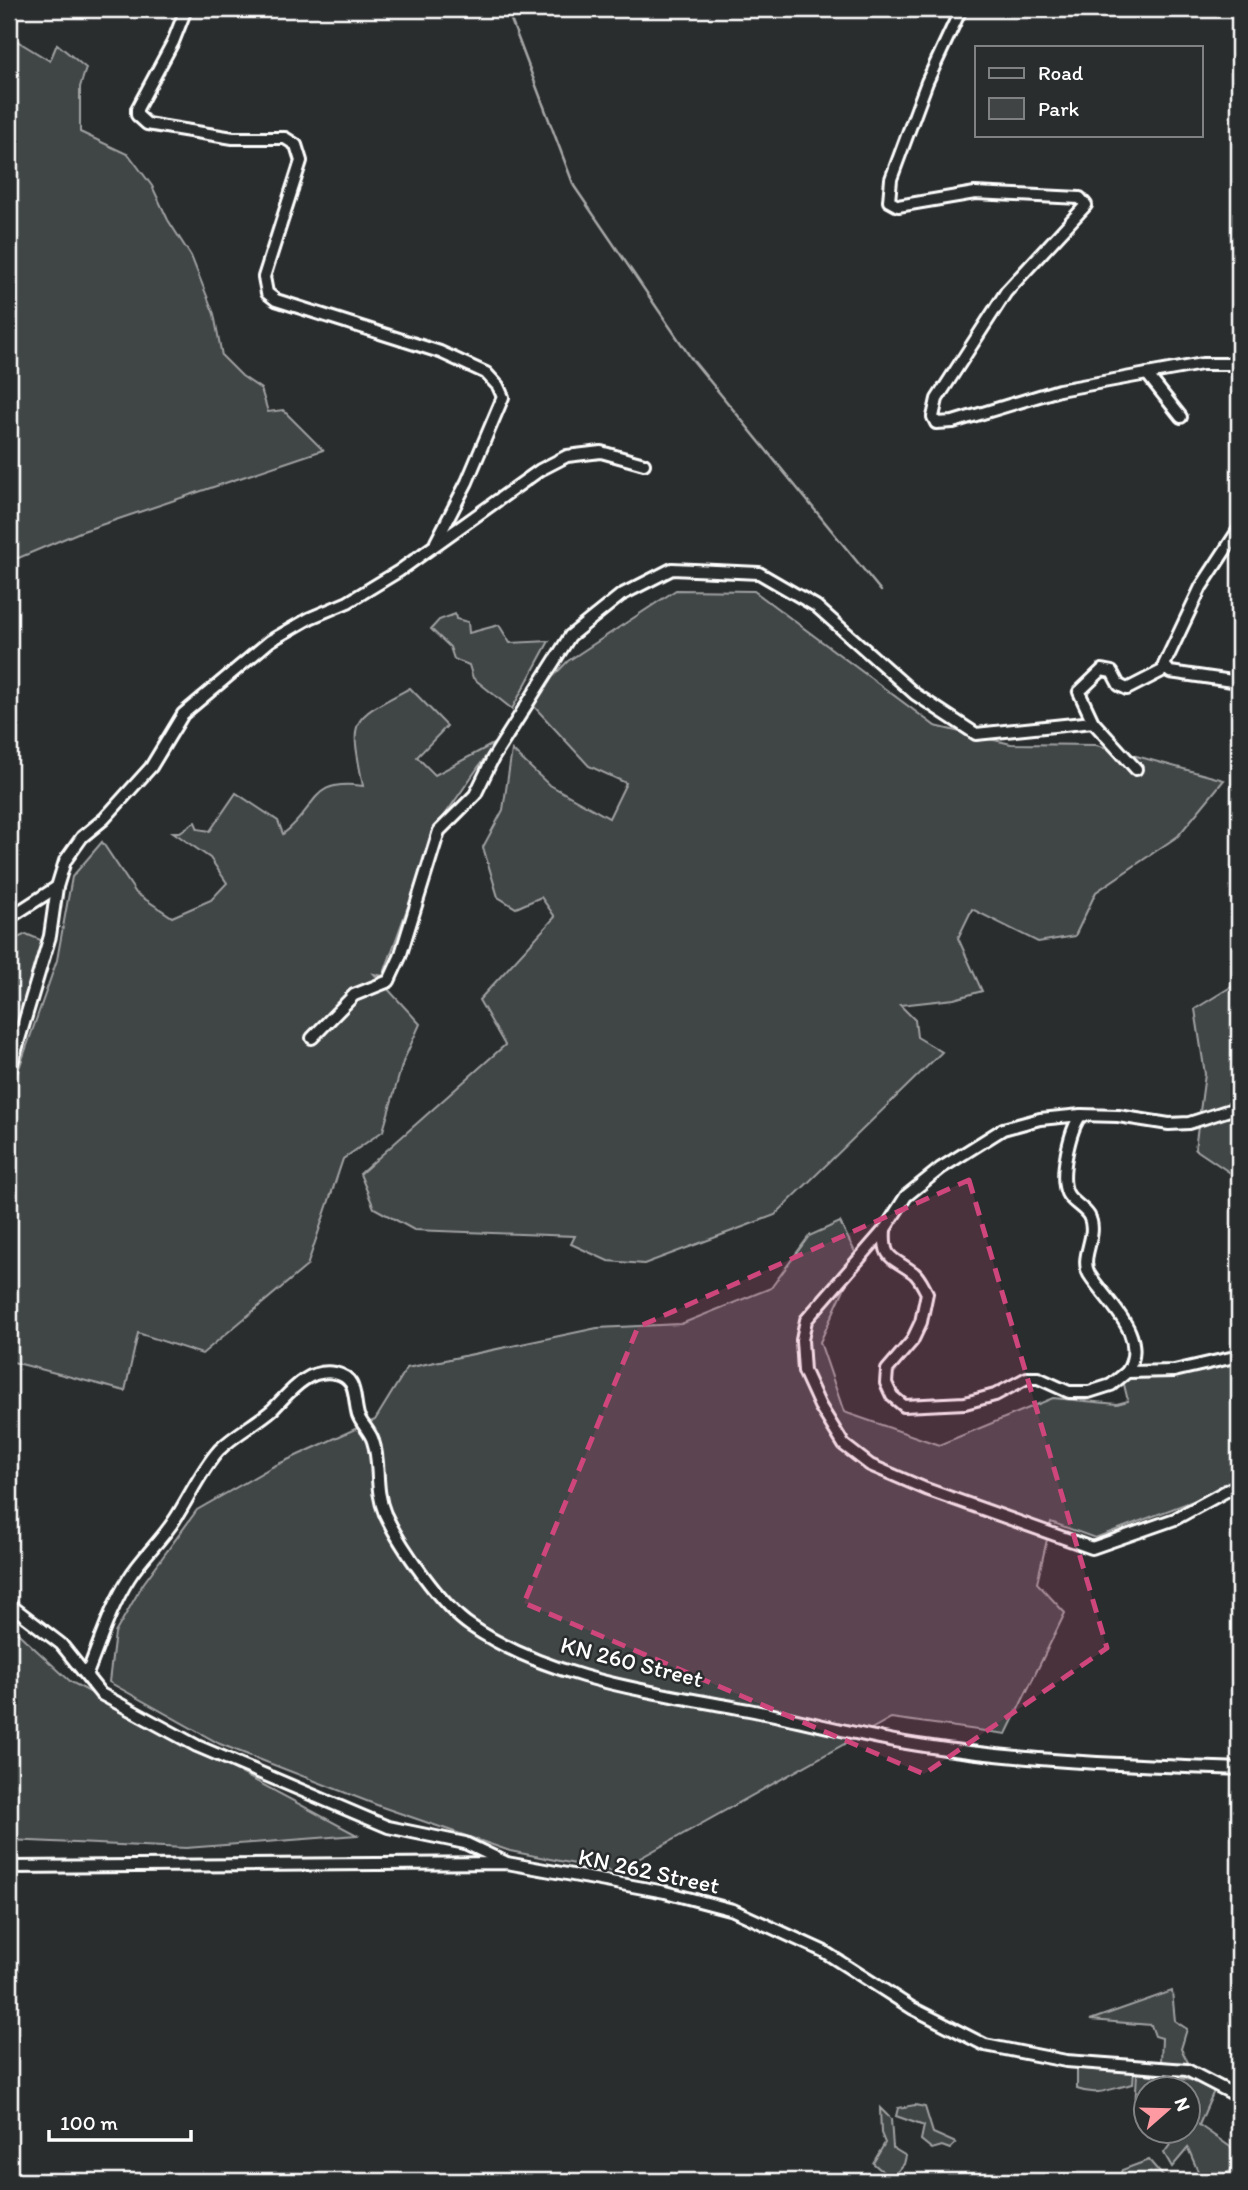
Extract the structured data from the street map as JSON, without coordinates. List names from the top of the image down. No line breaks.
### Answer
{"streets":{"street":["KN 260 Street","KN 262 Street"]},"legend":["Road","Park"],"scale_bar":"100 m","north":"right"}
